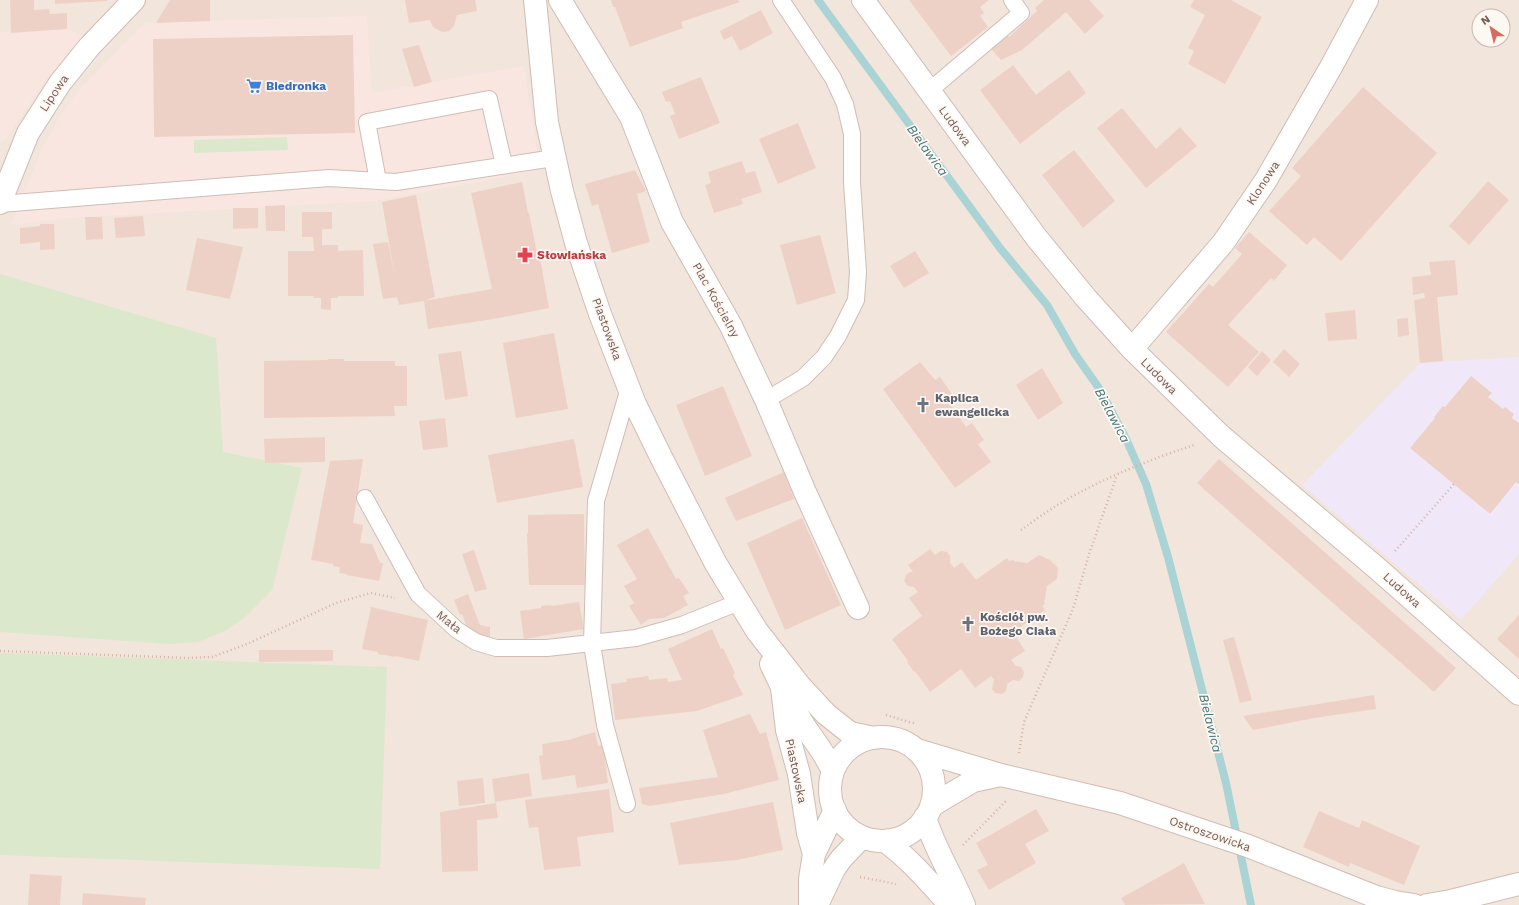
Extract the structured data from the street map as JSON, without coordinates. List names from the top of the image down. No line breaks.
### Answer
{"streets":{"street":["Lipowa","Ludowa","Klonowa","Plac Kościelny","Piastowska","Ostroszowicka"],"lane":["Mała"]},"crossings":[["Ludowa","Klonowa"],["Piastowska","Mała"],["Piastowska","Ostroszowicka"]],"water":["Bielawica"],"places":{"supermarket":["Biedronka"],"pharmacy":["Słowiańska"],"church":["Kaplica ewangelicka","Kościół pw. Bożego Ciała"]},"north":"top left"}
